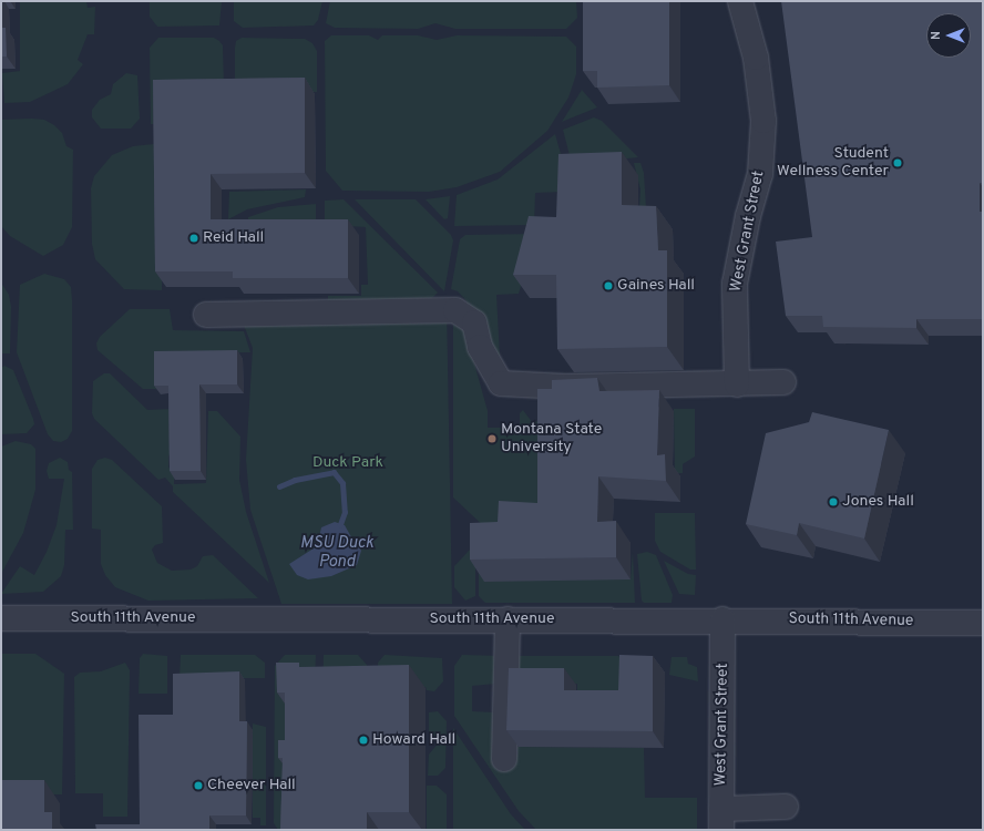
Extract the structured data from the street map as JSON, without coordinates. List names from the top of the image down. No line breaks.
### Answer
{"streets":{"street":["West Grant Street","South 11th Avenue"]},"crossings":[["West Grant Street","South 11th Avenue"]],"water":["MSU Duck Pond"],"parks":["Duck Park"],"places":["Student Wellness Center","Reid Hall","Gaines Hall","Montana State University","Jones Hall","Howard Hall","Cheever Hall"],"north":"left"}
